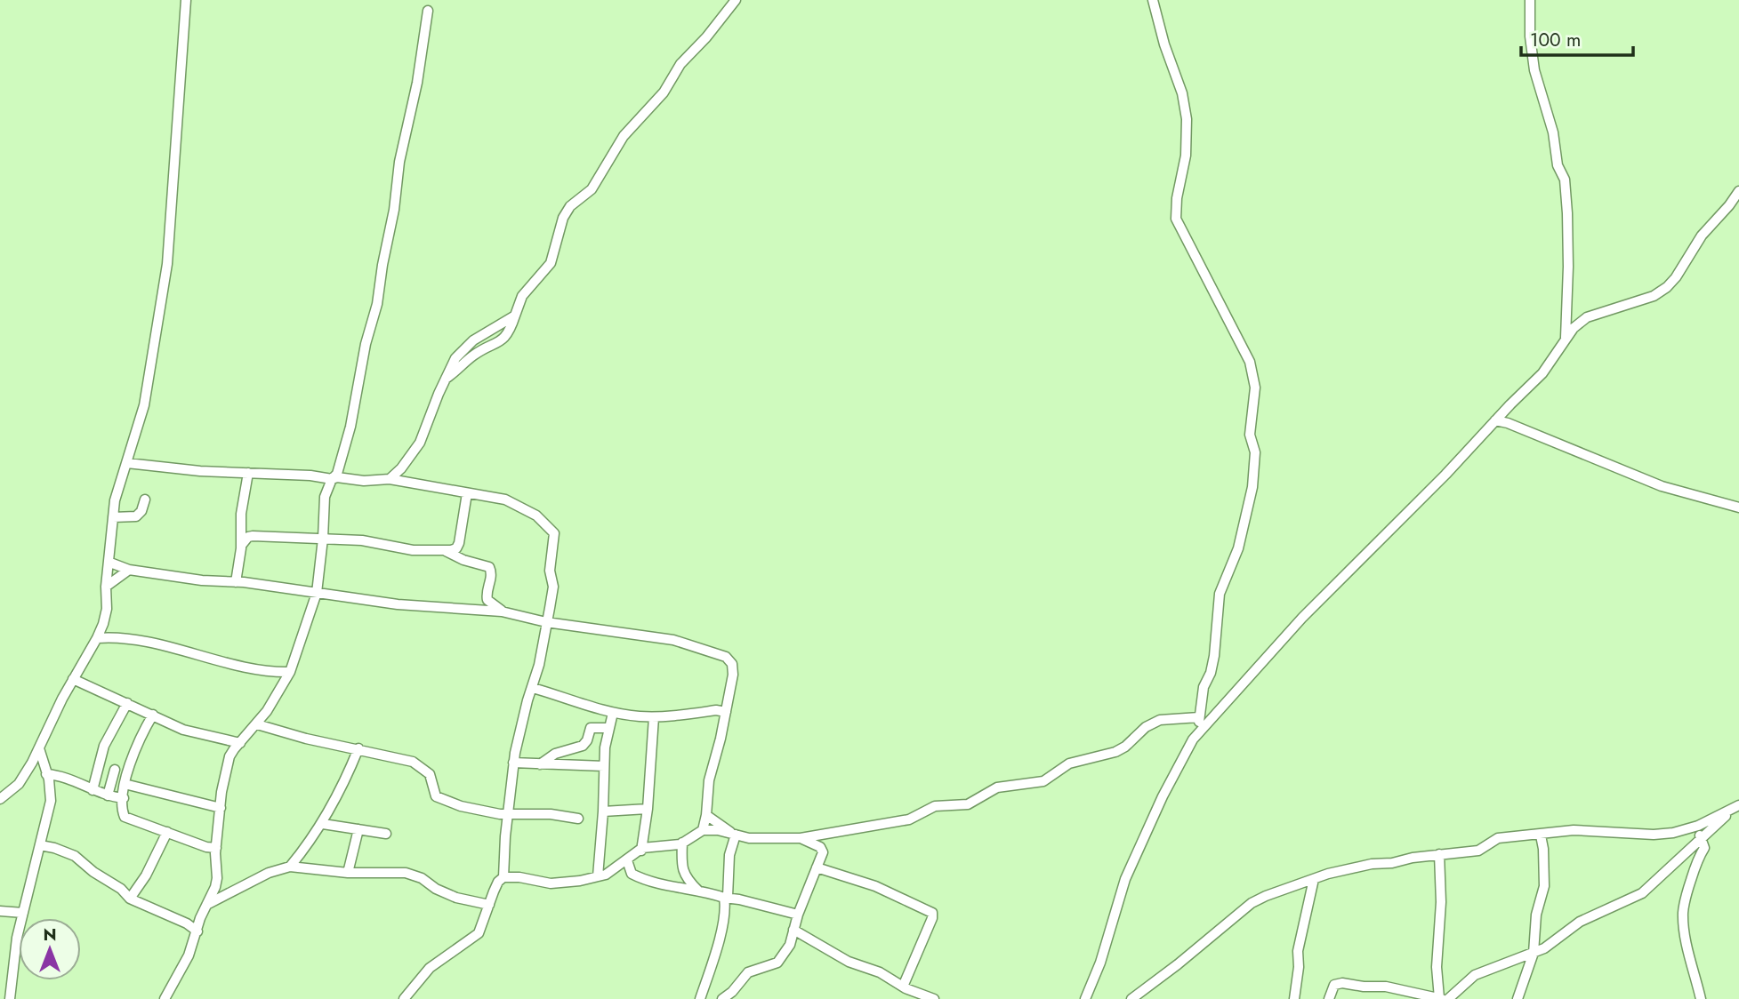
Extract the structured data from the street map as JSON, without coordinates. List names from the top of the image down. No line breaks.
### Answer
{"scale_bar":"100 m","north":"top"}
